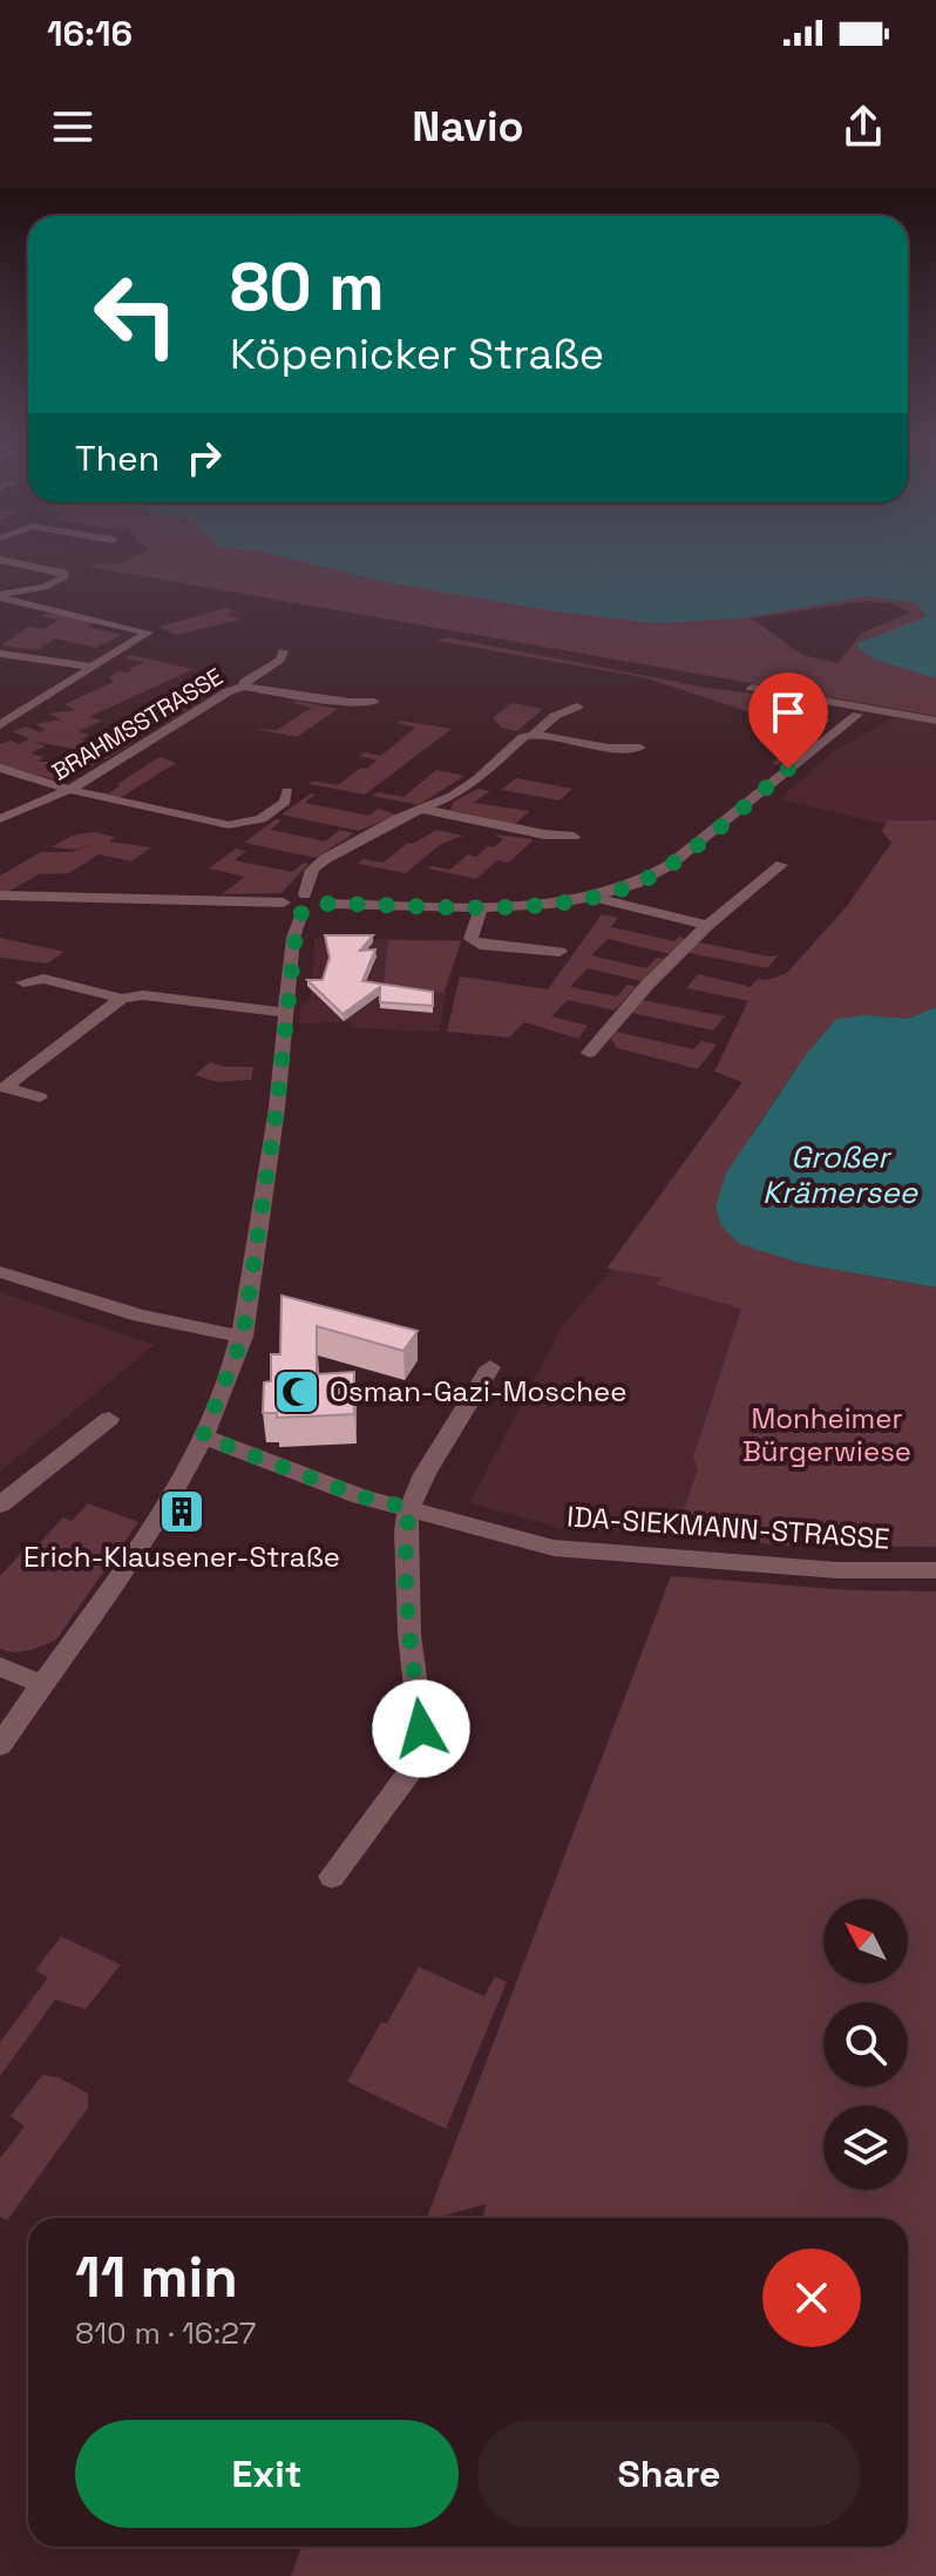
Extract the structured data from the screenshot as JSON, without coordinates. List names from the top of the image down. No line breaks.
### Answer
{"streets":{"street":["BRAHMSSTRASSE","IDA-SIEKMANN-STRASSE"]},"water":["Großer Krämersee"],"parks":["Monheimer Bürgerwiese"],"places":{"mosque":["Osman-Gazi-Moschee"],"building":["Erich-Klausener-Straße"]},"north":"top left","page":{"status":"16:16","header":"Navio","turn":["80 m","Köpenicker Straße"],"then":"Then","heading":["11 min","810 m · 16:27"],"buttons":["Exit","Share"]}}
